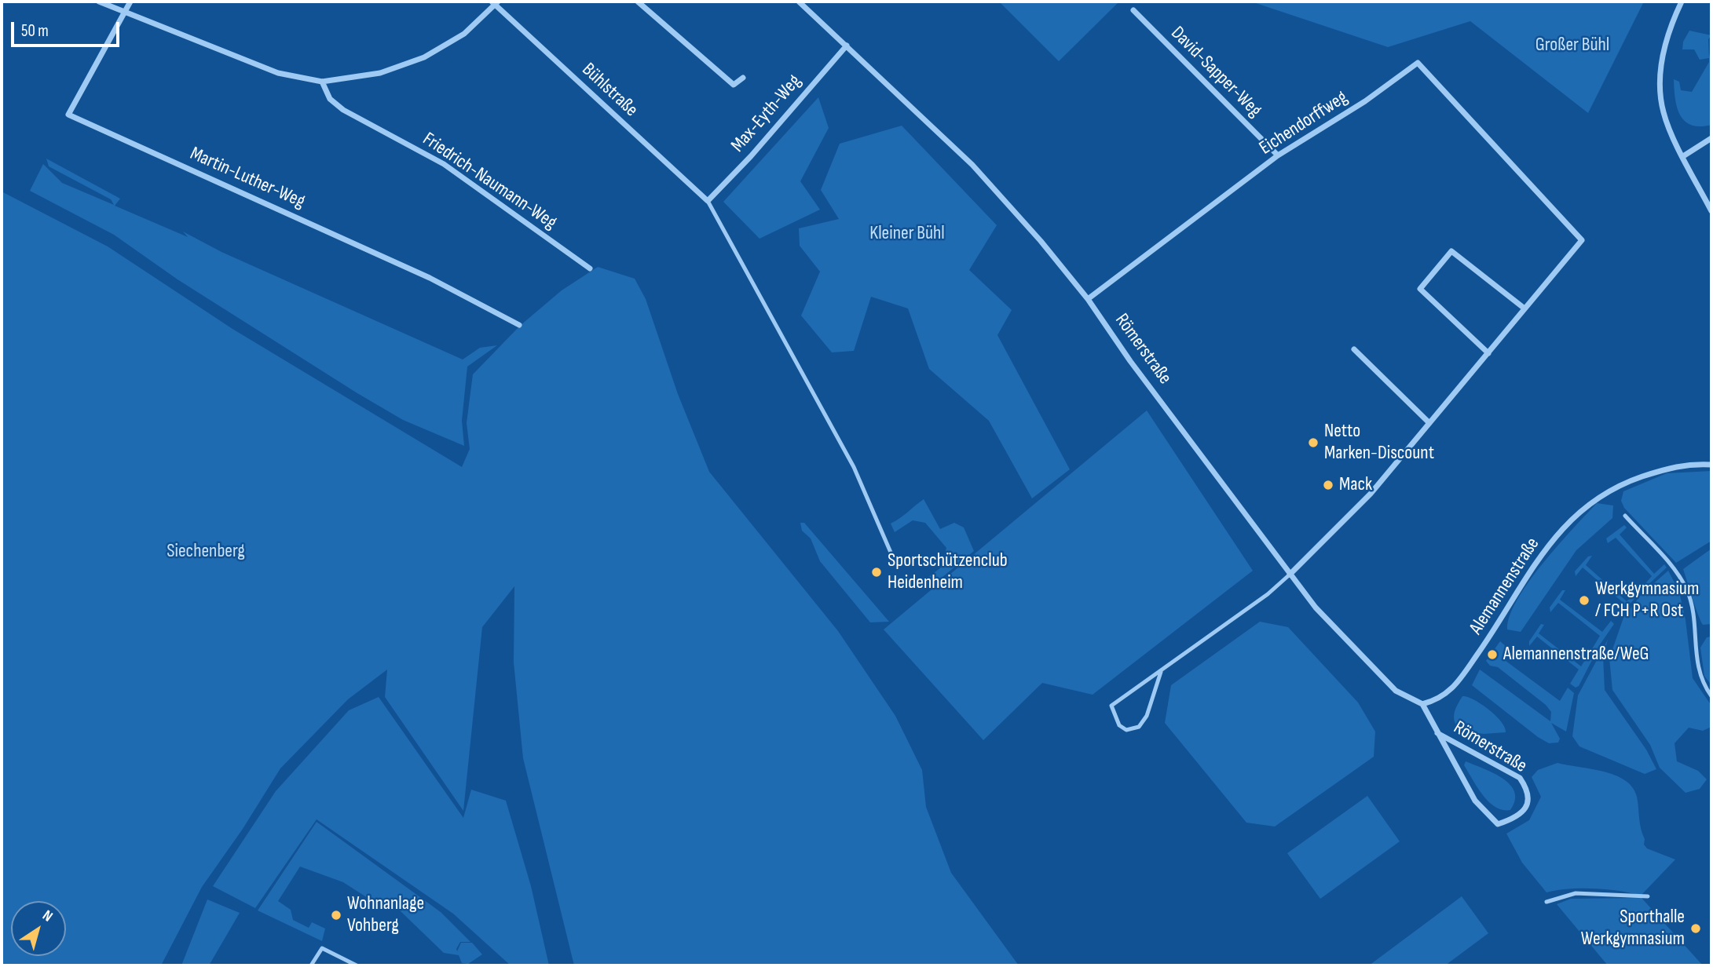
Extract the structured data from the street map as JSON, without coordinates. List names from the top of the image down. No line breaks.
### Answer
{"streets":{"street":["David-Sapper-Weg","Bühlstraße","Max-Eyth-Weg","Eichendorffweg","Martin-Luther-Weg","Friedrich-Naumann-Weg","Römerstraße","Alemannenstraße"]},"crossings":[["David-Sapper-Weg","Eichendorffweg"],["Bühlstraße","Max-Eyth-Weg"],["Max-Eyth-Weg","Römerstraße"],["Eichendorffweg","Römerstraße"],["Römerstraße","Alemannenstraße"]],"parks":["Großer Bühl","Kleiner Bühl","Siechenberg"],"places":["Netto Marken-Discount","Mack","Sportschützenclub Heidenheim","Werkgymnasium / FCH P+R Ost","Alemannenstraße/WeG","Wohnanlage Vohberg","Sporthalle Werkgymnasium"],"scale_bar":"50 m","north":"top right"}
